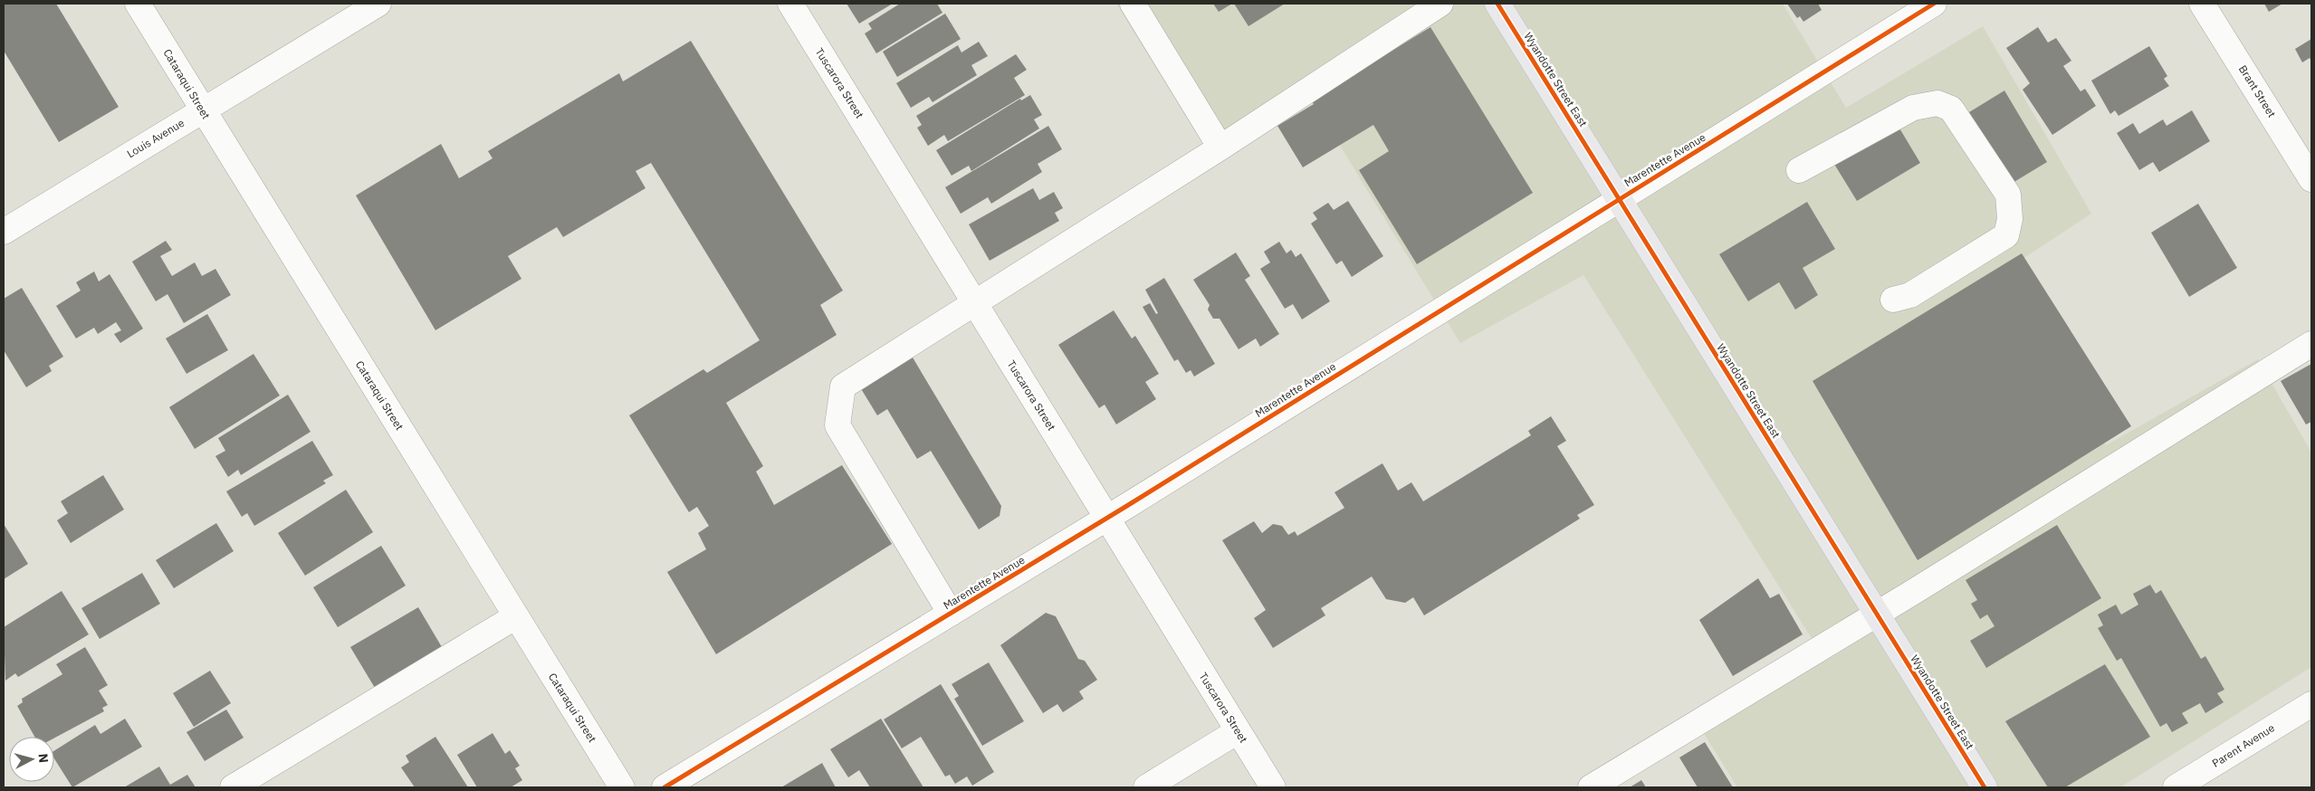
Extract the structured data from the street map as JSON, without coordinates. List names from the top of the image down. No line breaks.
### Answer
{"streets":{"main road":["Wyandotte Street East"],"street":["Tuscarora Street","Cataraqui Street","Brant Street","Louis Avenue","Marentette Avenue","Parent Avenue"]},"crossings":[["Wyandotte Street East","Marentette Avenue"],["Tuscarora Street","Marentette Avenue"],["Cataraqui Street","Louis Avenue"]],"north":"right"}
